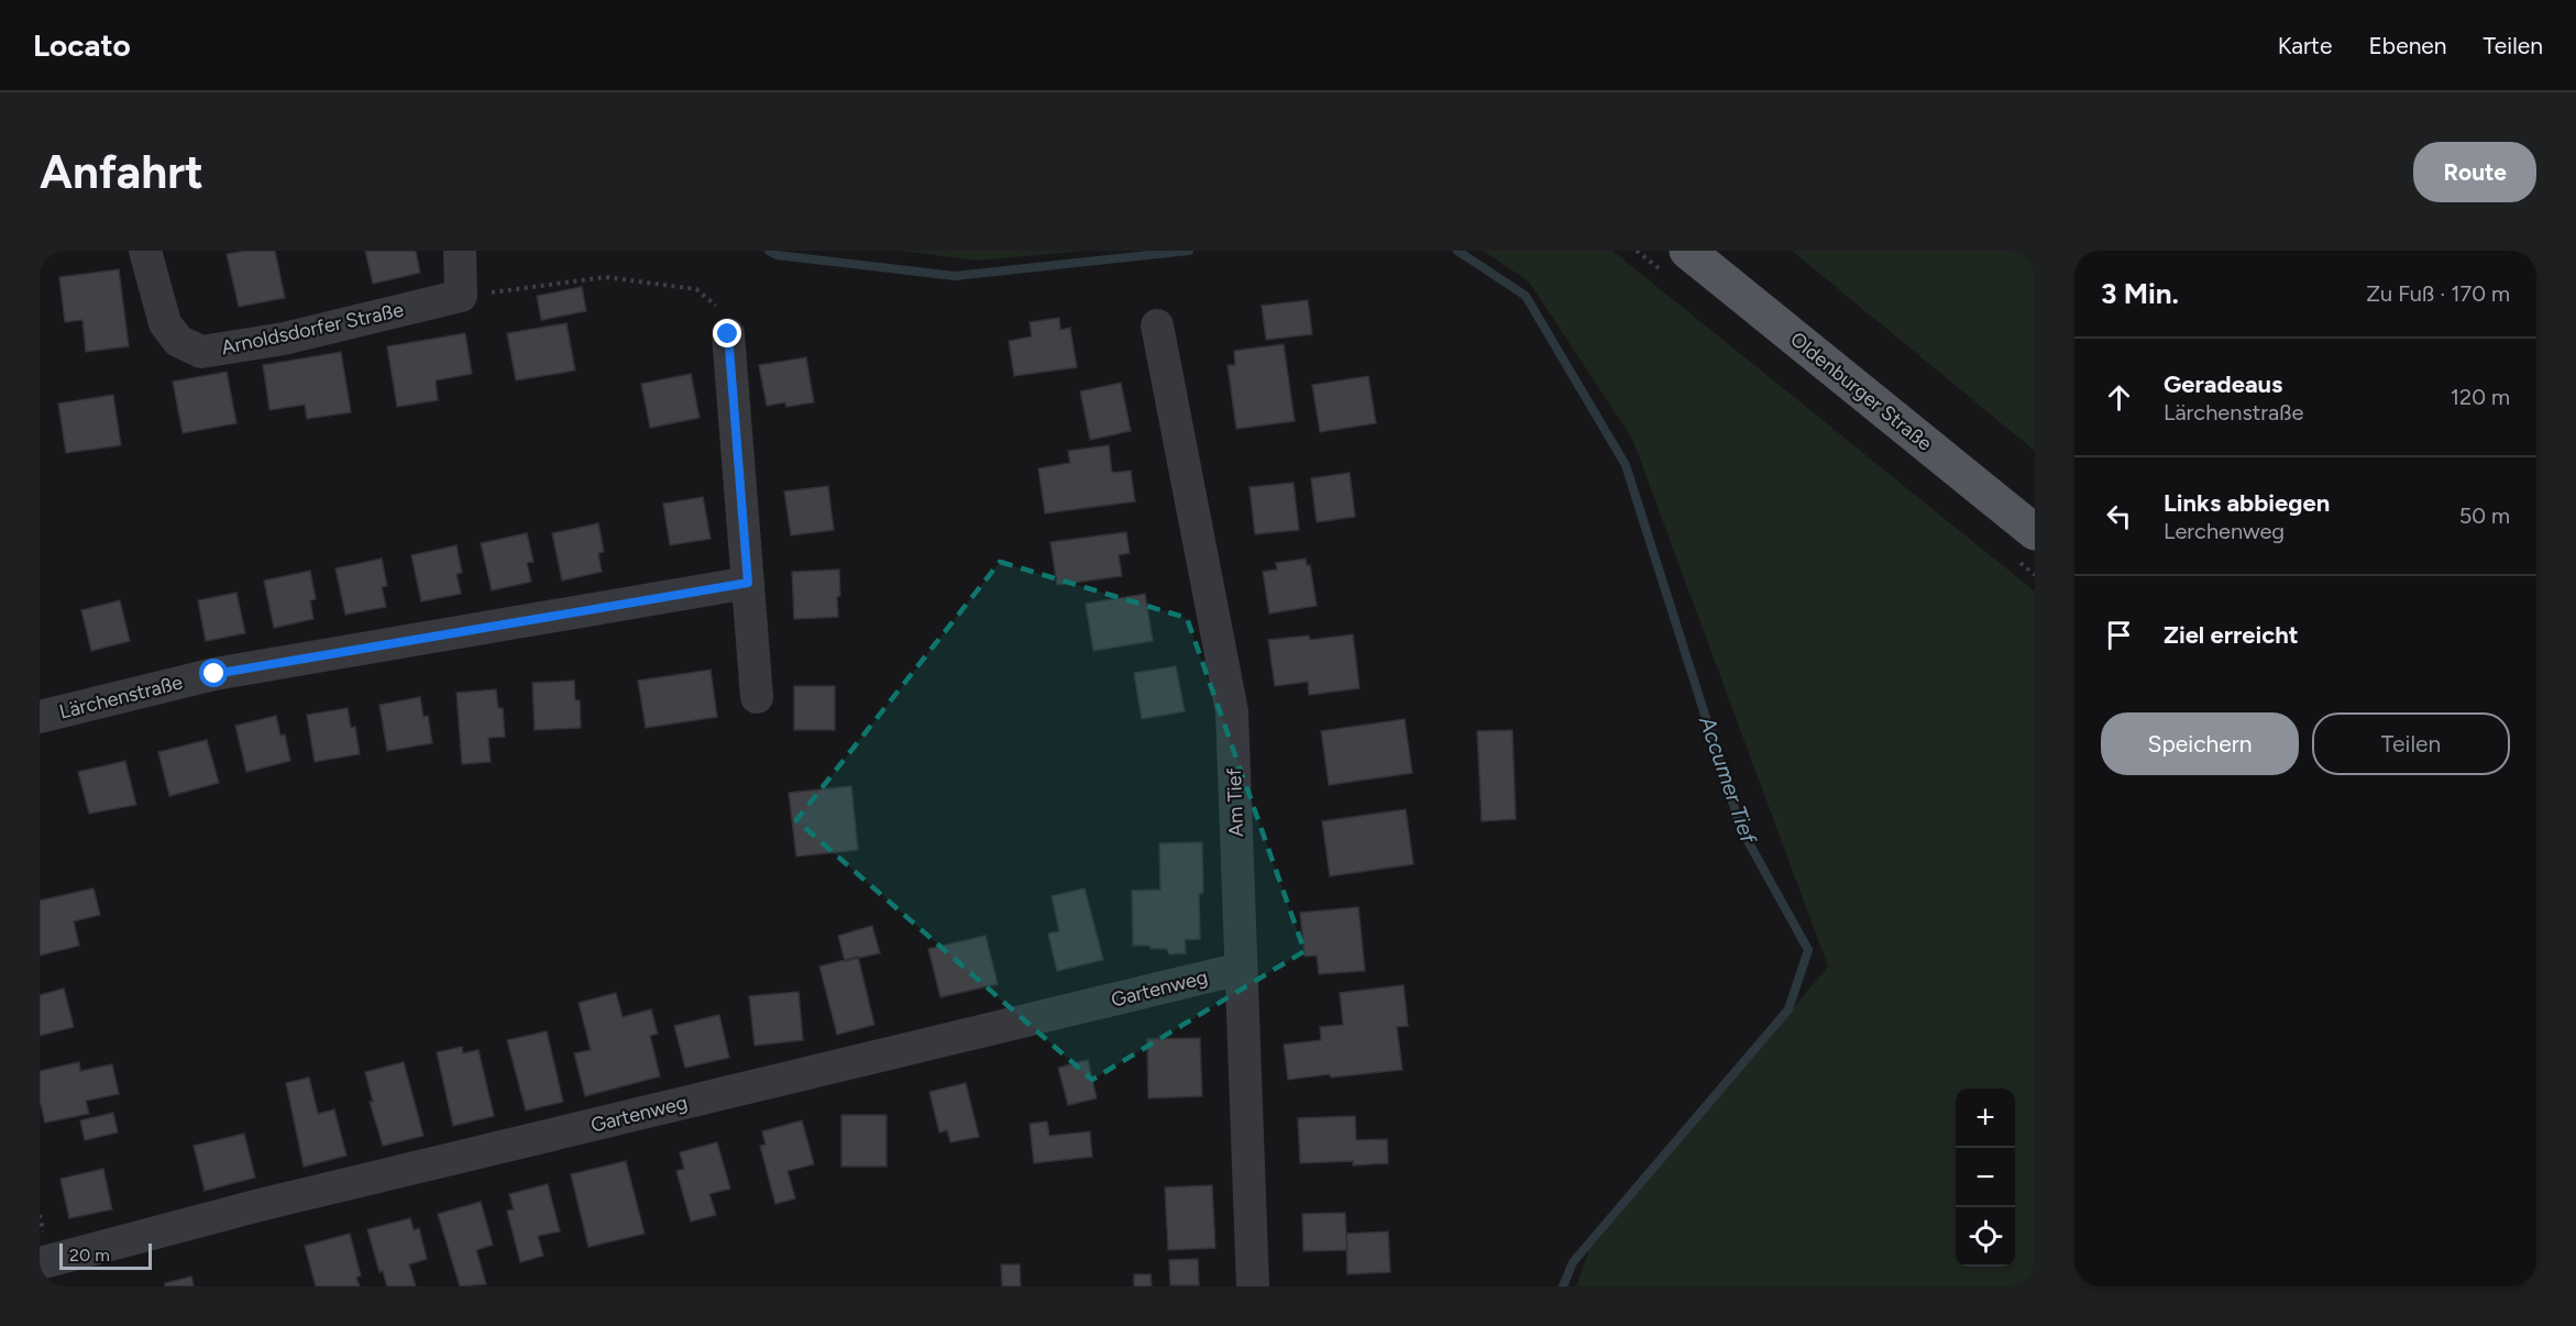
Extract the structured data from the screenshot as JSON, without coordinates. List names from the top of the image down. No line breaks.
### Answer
{"streets":{"main road":["Oldenburger Straße"],"street":["Arnoldsdorfer Straße","Lärchenstraße","Am Tief","Gartenweg"]},"crossings":[["Am Tief","Gartenweg"]],"water":["Accumer Tief"],"scale_bar":"20 m","page":{"header":"Locato","nav":["Karte","Ebenen","Teilen"],"buttons":["Route",["Speichern","Teilen"]],"title":"Anfahrt","heading":["3 Min.","Zu Fuß · 170 m"],"list":[["Geradeaus","Lärchenstraße","120 m"],["Links abbiegen","Lerchenweg","50 m"],"Ziel erreicht"],"map_buttons":["+","−"],"scale":"20 m"}}
